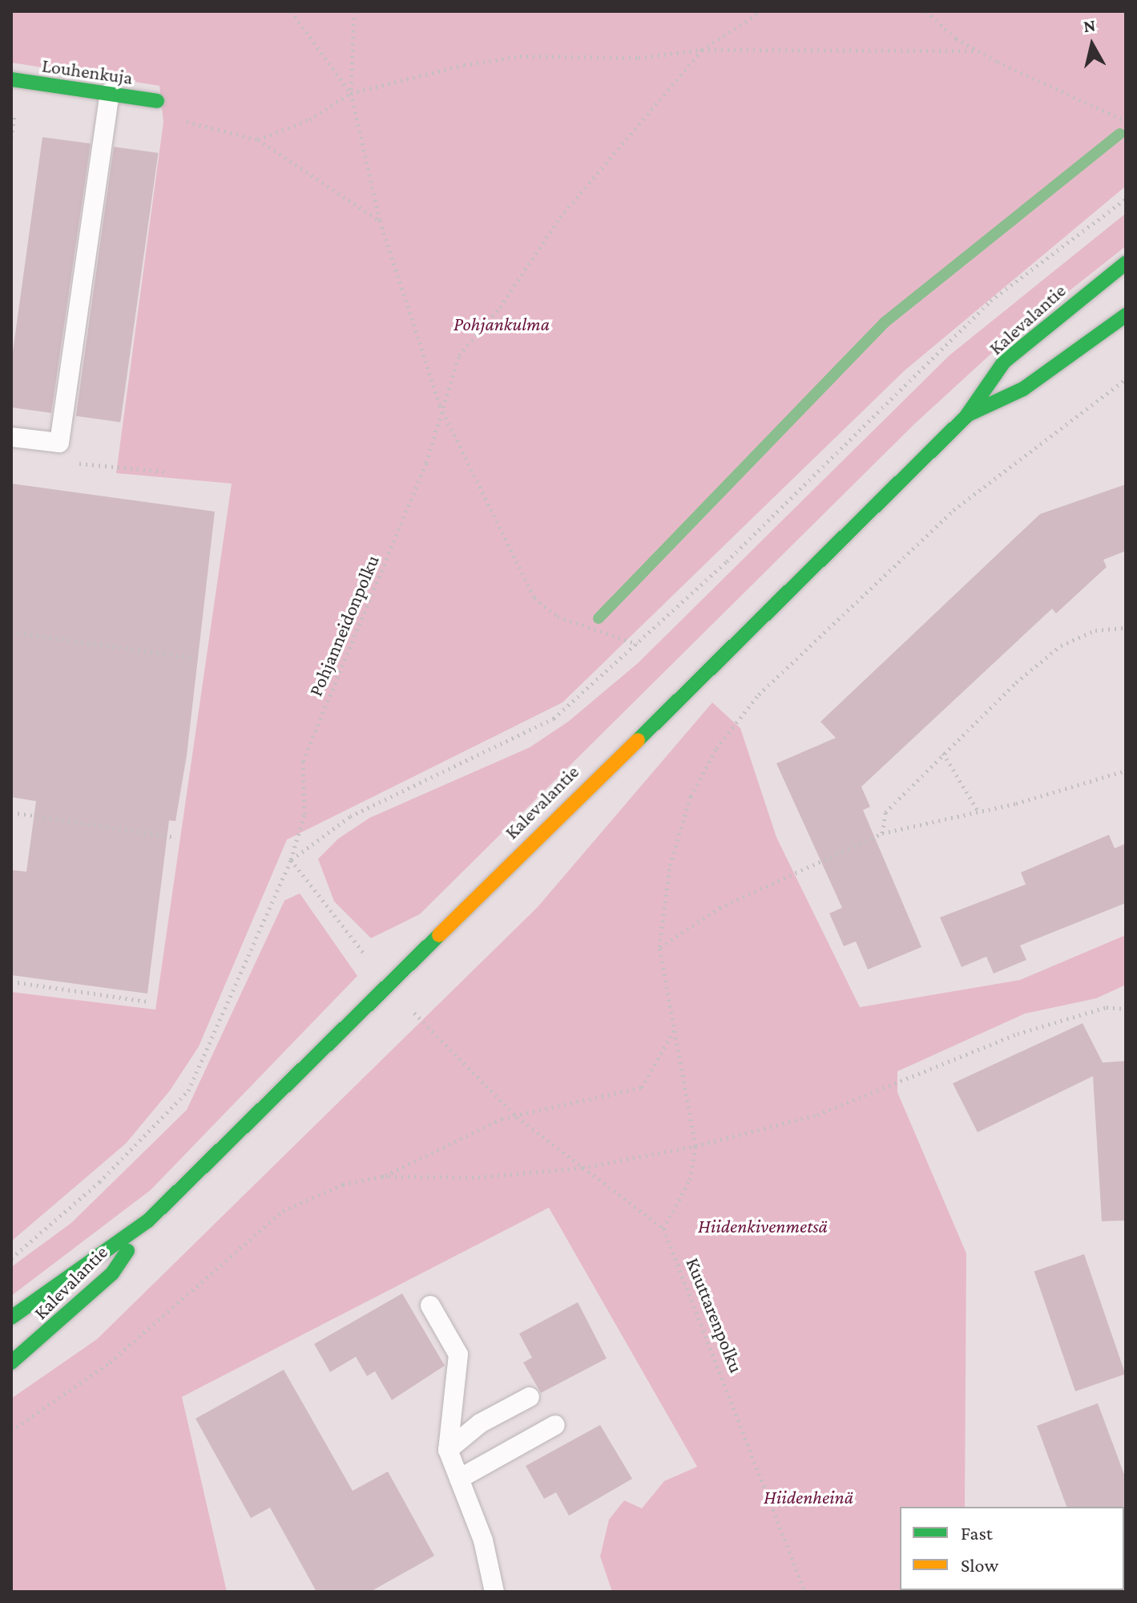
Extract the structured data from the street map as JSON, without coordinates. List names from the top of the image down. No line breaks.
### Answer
{"streets":{"main road":["Louhenkuja","Kalevalantie"],"path":["Pohjanneidonpolku","Kuuttarenpolku"]},"parks":["Pohjankulma","Hiidenkivenmetsä","Hiidenheinä"],"legend":["Fast","Slow"],"north":"top"}
